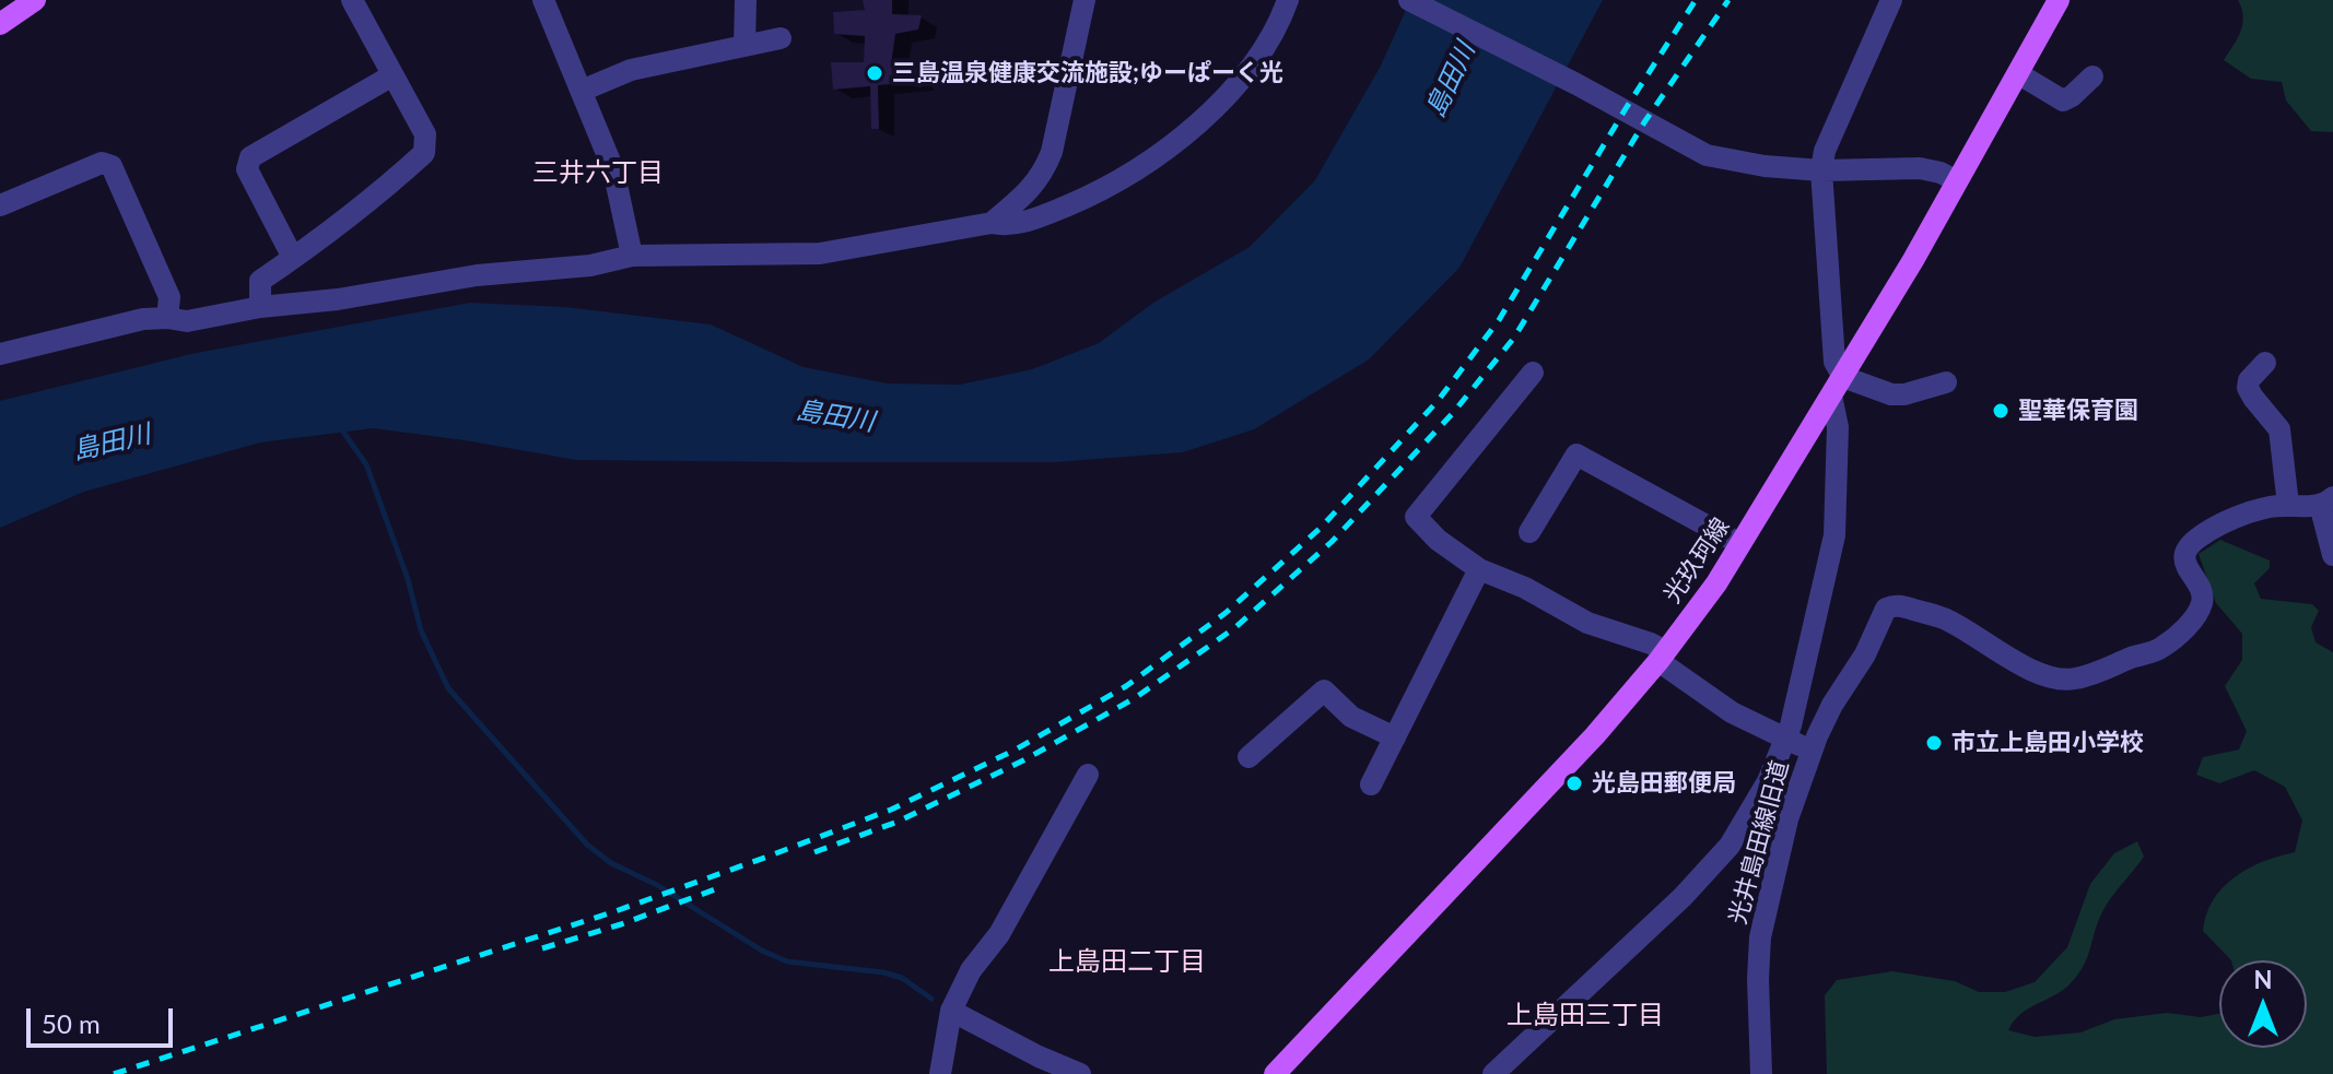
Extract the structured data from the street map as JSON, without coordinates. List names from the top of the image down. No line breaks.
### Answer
{"streets":{"main road":["光玖珂線"],"street":["光井島田線旧道"]},"crossings":[["光玖珂線","光井島田線旧道"]],"districts":["三井六丁目","上島田二丁目","上島田三丁目"],"water":["島田川"],"places":["三島温泉健康交流施設;ゆーぱーく光","聖華保育園","市立上島田小学校","光島田郵便局"],"scale_bar":"50 m","north":"top"}
